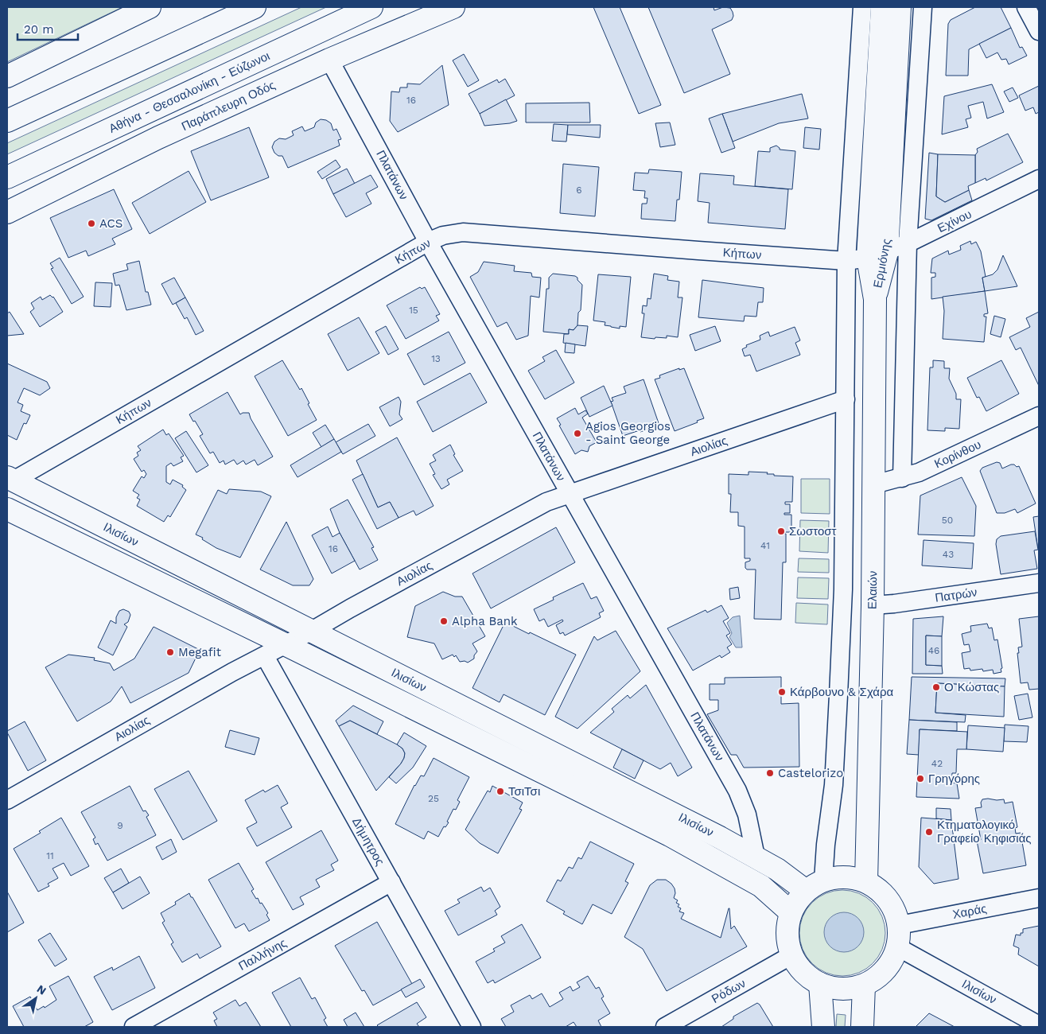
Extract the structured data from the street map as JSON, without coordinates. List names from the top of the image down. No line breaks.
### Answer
{"streets":{"main road":["Αθήνα - Θεσσαλονίκη - Εύζωνοι","Παράπλευρη Οδός","Ερμιόνης","Ιλισίων","Ελαιών"],"street":["Πλατάνων","Εχίνου","Κήπων","Αιολίας","Κορίνθου","Πατρών","Δήμητρος","Χαράς","Παλλήνης","Ρόδων"]},"crossings":[["Παράπλευρη Οδός","Πλατάνων"],["Πλατάνων","Κήπων"],["Πλατάνων","Αιολίας"],["Πλατάνων","Ιλισίων"],["Εχίνου","Κήπων"],["Εχίνου","Ερμιόνης"],["Κήπων","Ερμιόνης"],["Κήπων","Ιλισίων"],["Ερμιόνης","Κορίνθου"],["Ερμιόνης","Ελαιών"],["Αιολίας","Ιλισίων"],["Αιολίας","Δήμητρος"],["Κορίνθου","Ελαιών"],["Ιλισίων","Ελαιών"],["Ιλισίων","Χαράς"],["Ιλισίων","Ρόδων"],["Ελαιών","Πατρών"],["Ελαιών","Χαράς"],["Ελαιών","Ρόδων"],["Δήμητρος","Παλλήνης"],["Χαράς","Ρόδων"]],"places":["ACS","Agios Georgios - Saint George","Σωστοστ","Alpha Bank","Megafit","Ο Κώστας","Κάρβουνο & Σχάρα","Castelorizo","Γρηγόρης","ΤσιΤσι","Κτηματολογικό Γραφείο Κηφισιάς"],"house_numbers":["16","6","15","13","50","41","16","43","46","42","25","9","11"],"scale_bar":"20 m","north":"top right"}
